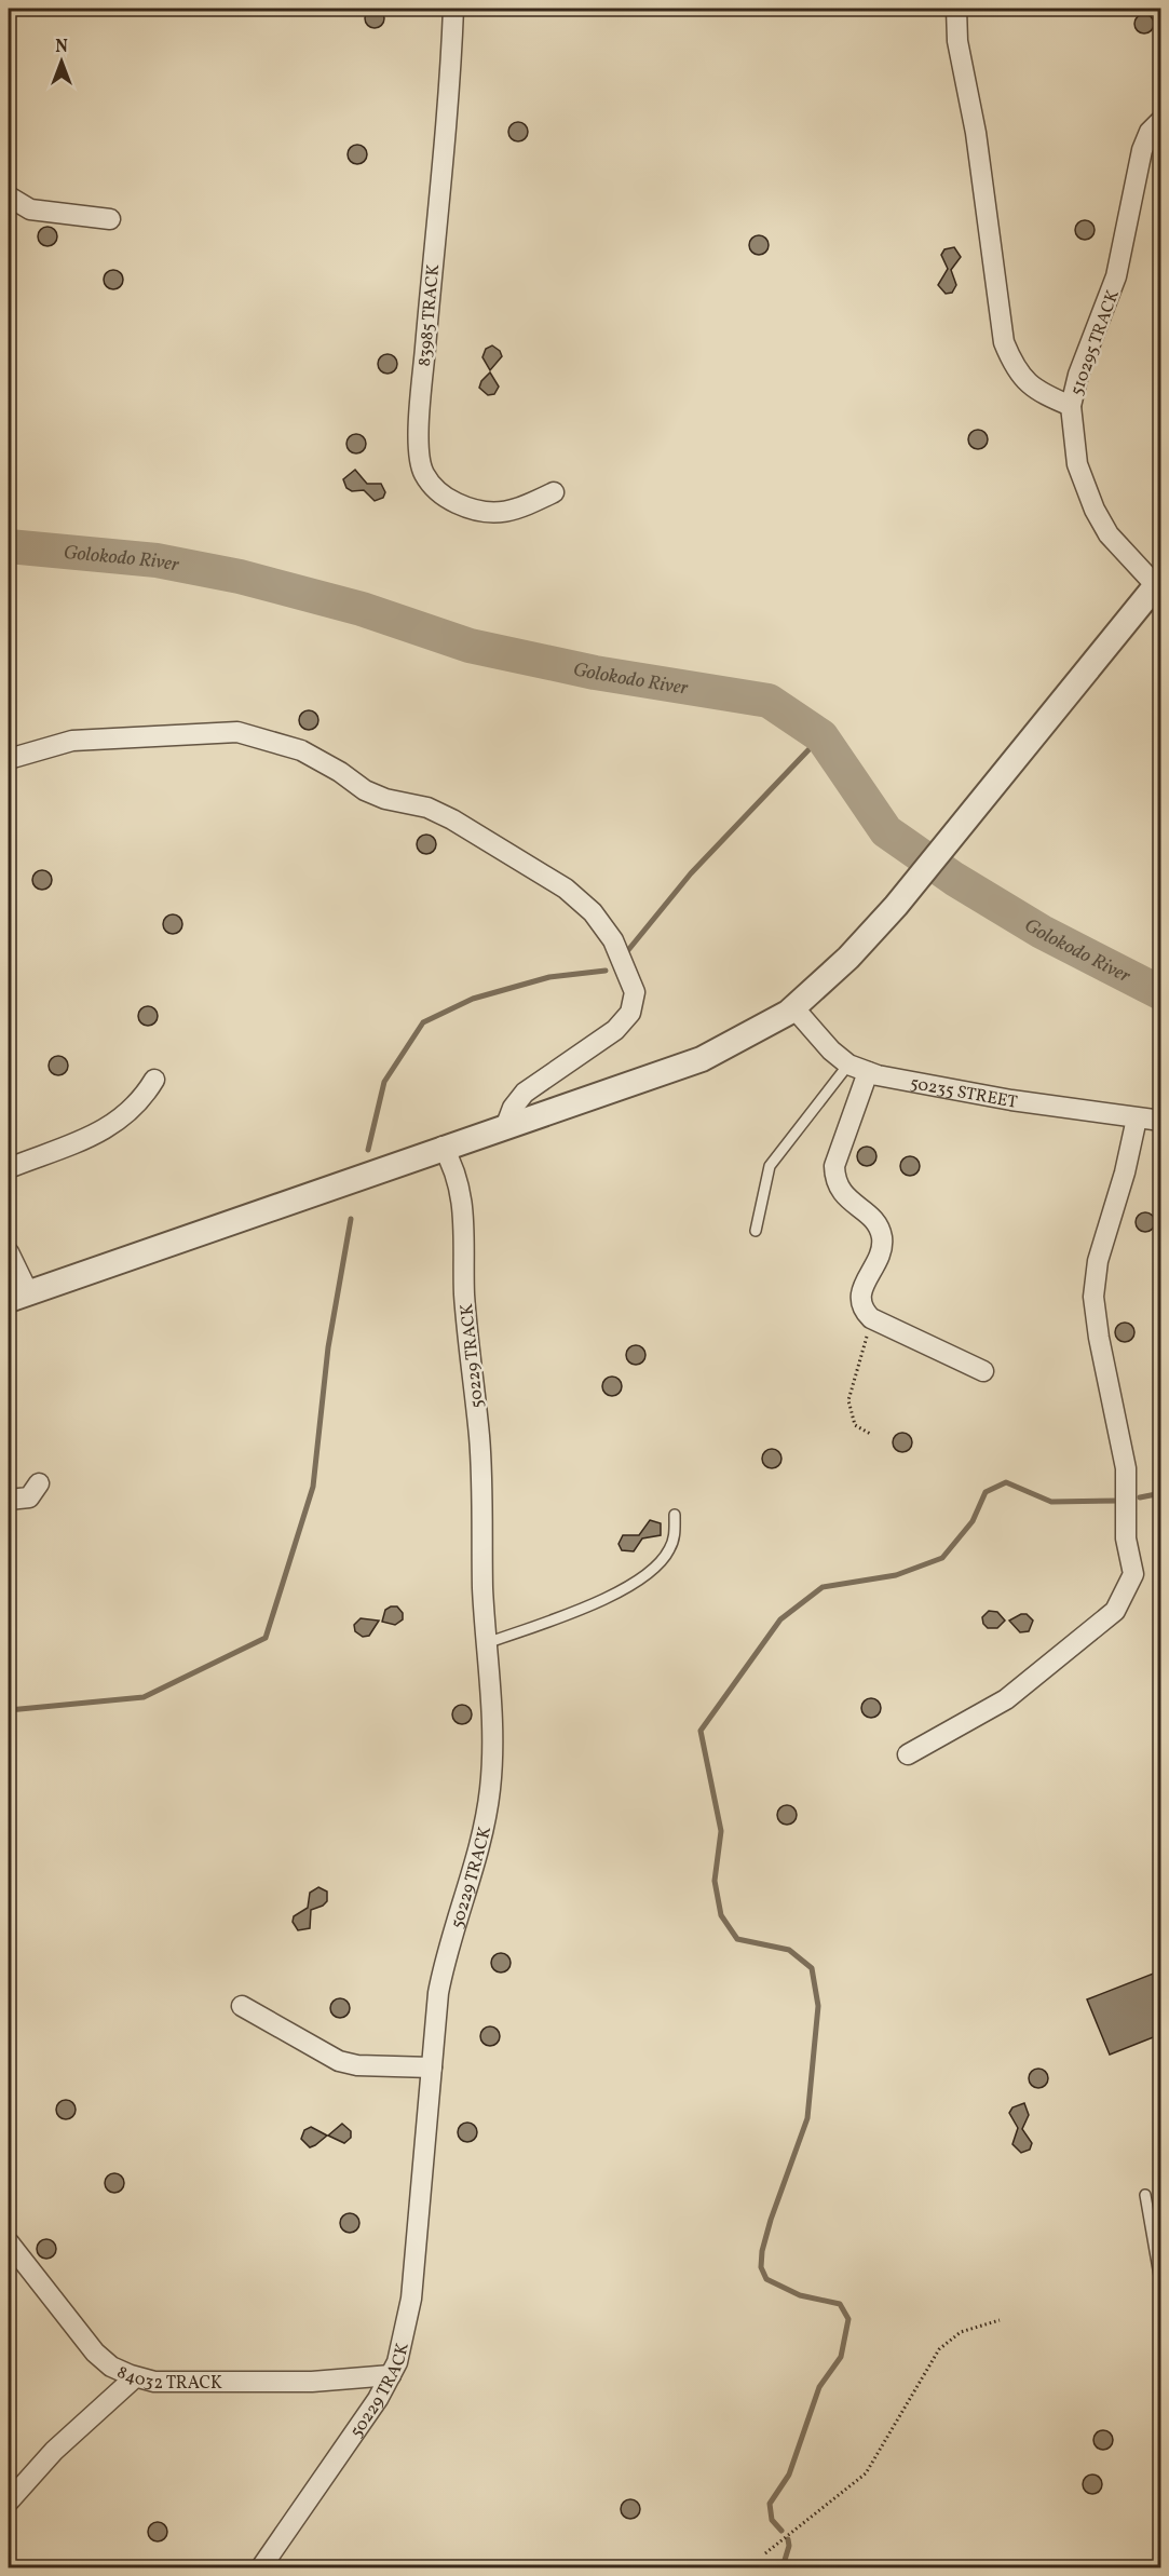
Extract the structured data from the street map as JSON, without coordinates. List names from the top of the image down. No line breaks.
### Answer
{"streets":{"street":["83985 TRACK","510295 TRACK","50235 STREET","50229 TRACK","84032 TRACK"]},"crossings":[["50229 TRACK","84032 TRACK"]],"water":["Golokodo River"],"north":"top"}
